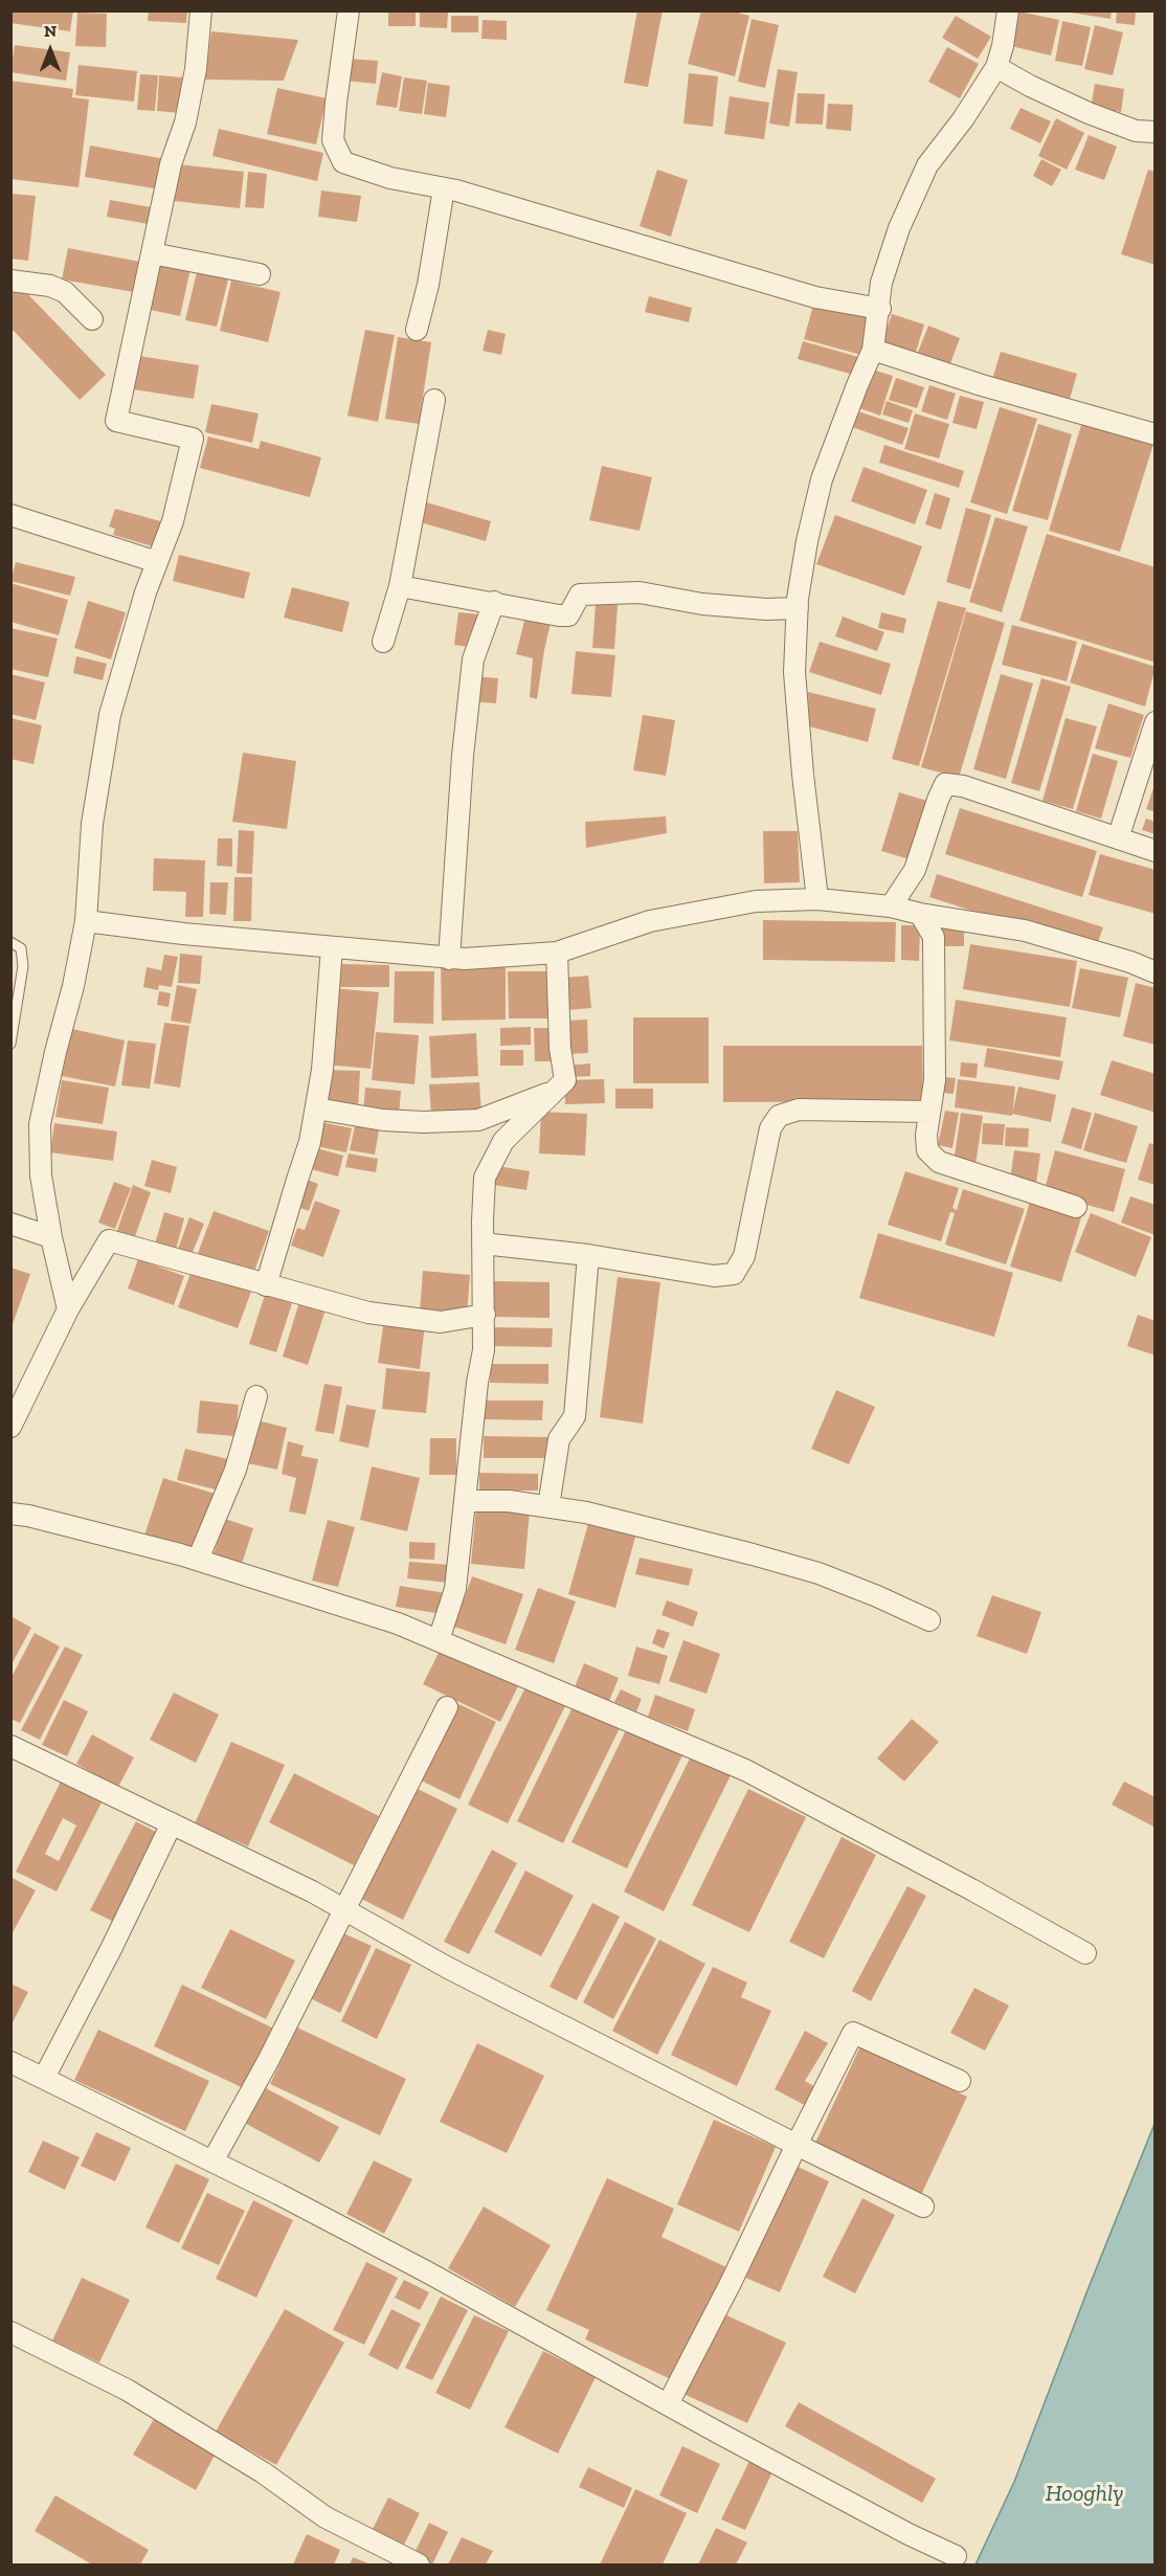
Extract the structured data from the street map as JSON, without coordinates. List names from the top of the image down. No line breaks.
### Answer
{"water":["Hooghly"],"north":"top"}
